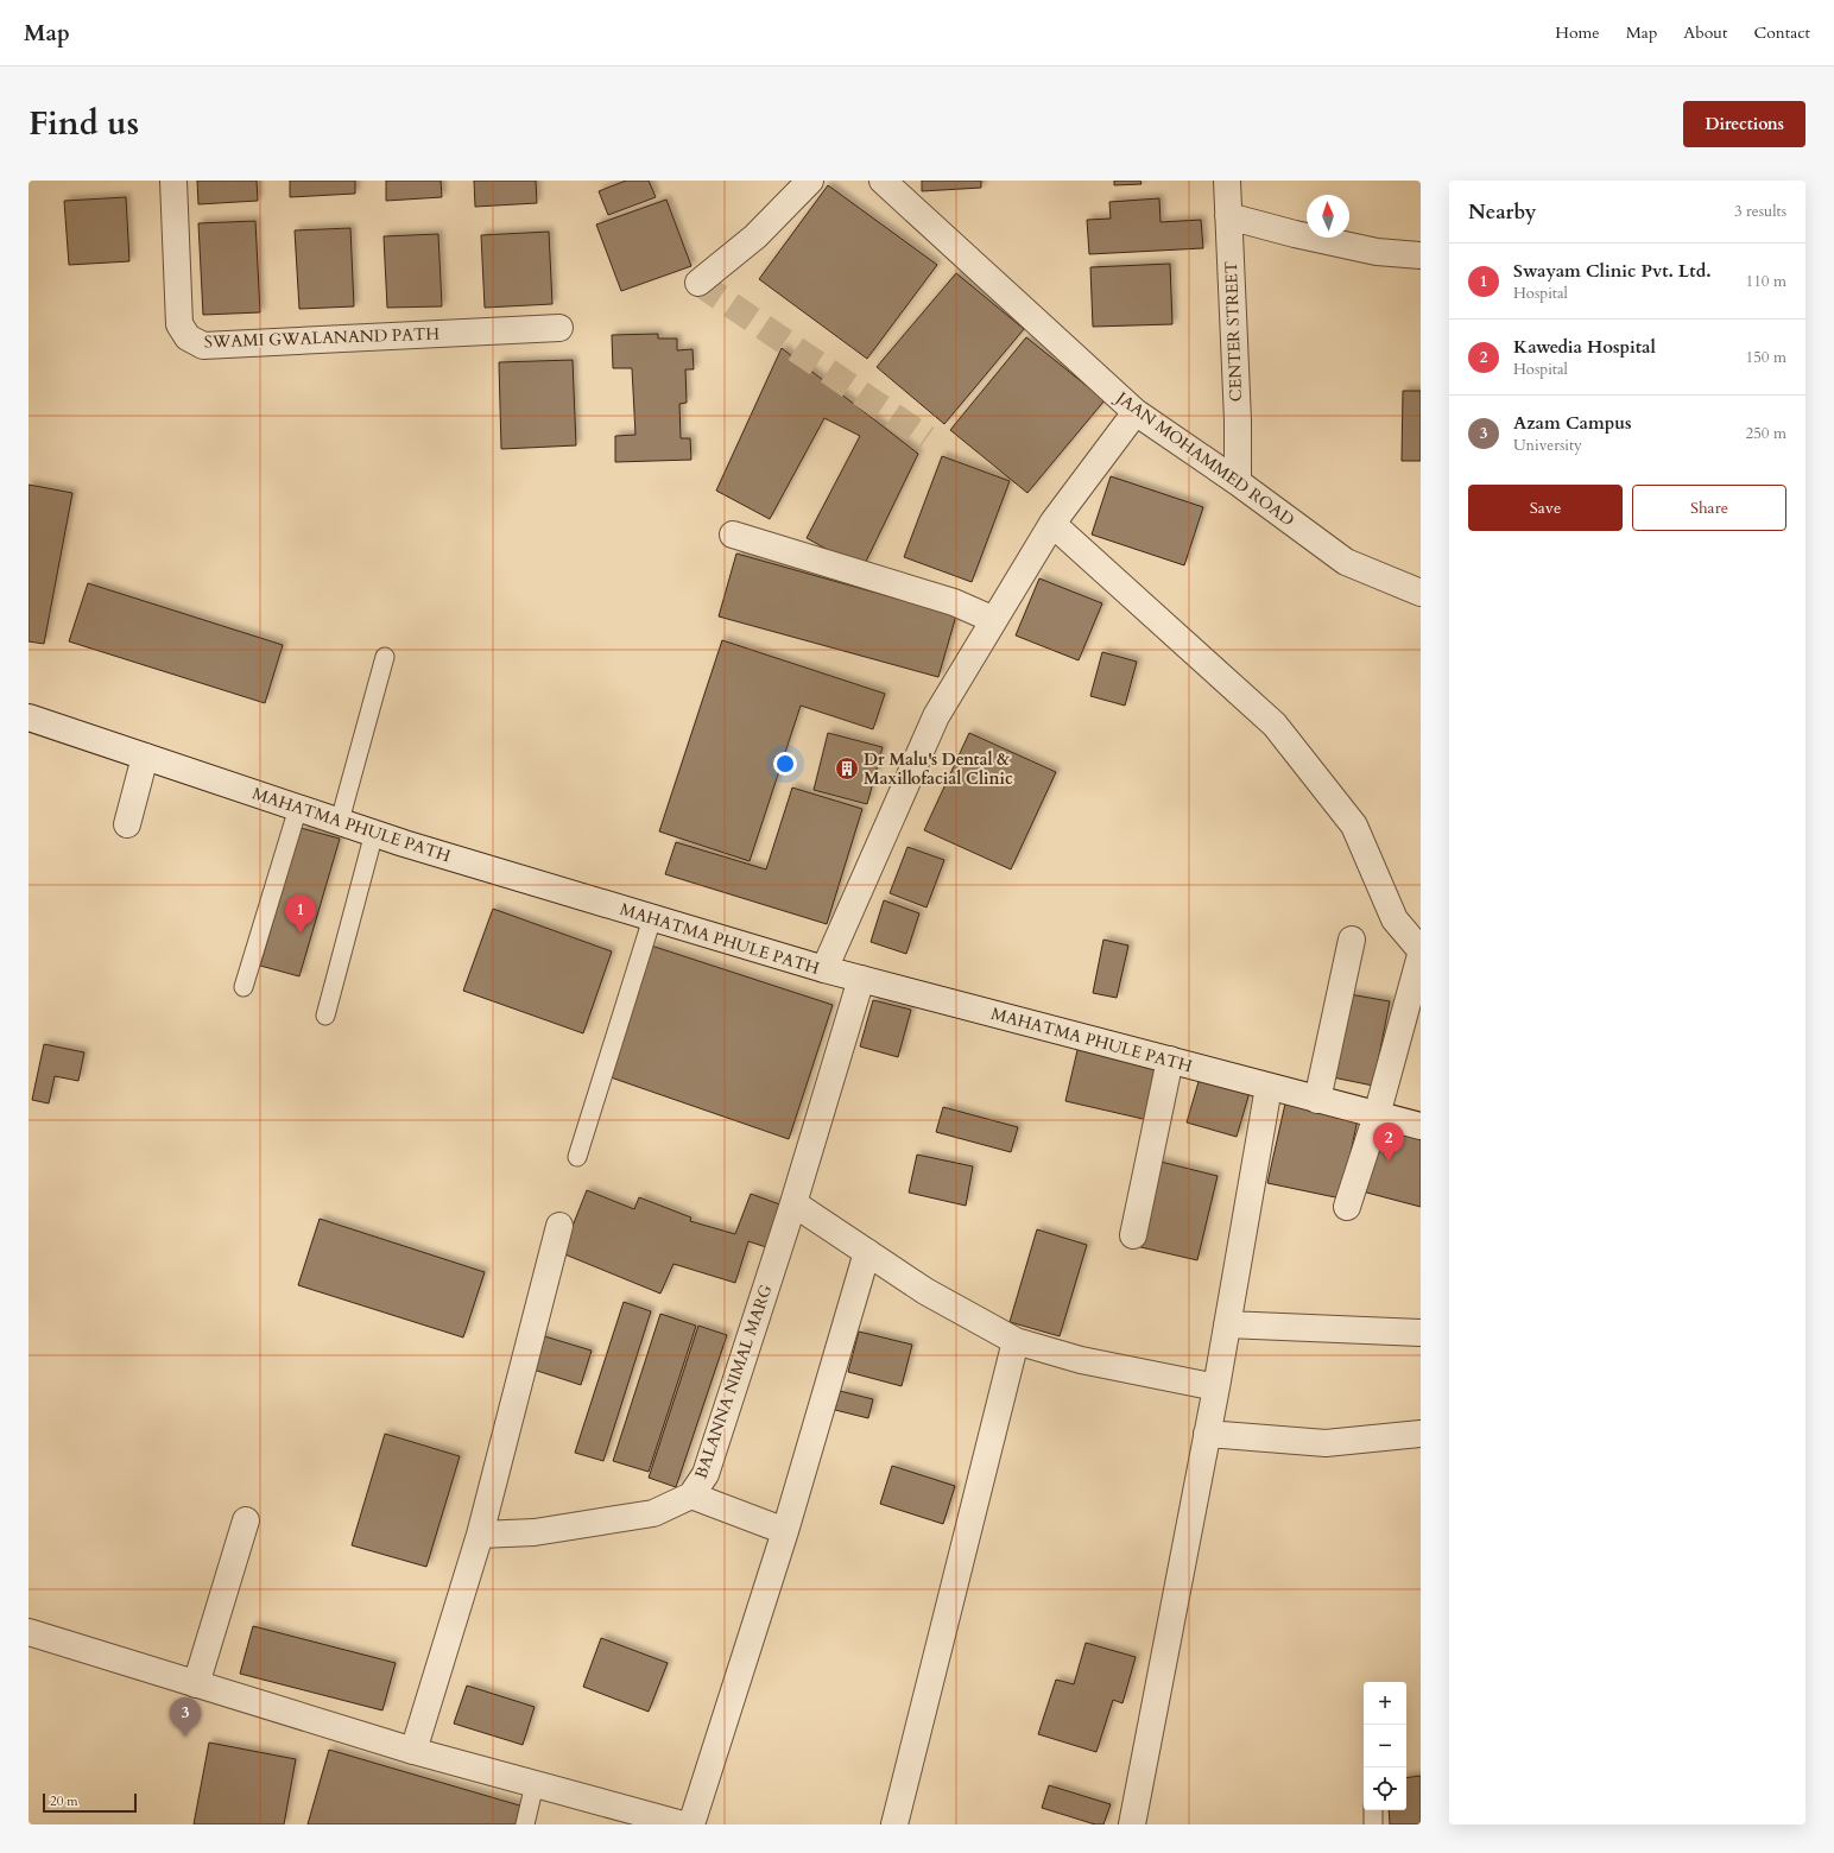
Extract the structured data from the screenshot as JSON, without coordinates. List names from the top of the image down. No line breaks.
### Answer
{"streets":{"street":["CENTER STREET","SWAMI GWALANAND PATH","JAAN MOHAMMED ROAD","MAHATMA PHULE PATH","BALANNA NIMAL MARG"]},"crossings":[["CENTER STREET","JAAN MOHAMMED ROAD"],["MAHATMA PHULE PATH","BALANNA NIMAL MARG"]],"places":{"building":["Dr Malu's Dental & Maxillofacial Clinic"]},"scale_bar":"20 m","north":"top","page":{"header":"Map","nav":["Home","Map","About","Contact"],"title":"Find us","buttons":["Directions",["Save","Share"]],"heading":["Nearby","3 results"],"list":[{"mark":"1","name":"Swayam Clinic Pvt. Ltd.","note":"Hospital","value":"110 m"},{"mark":"2","name":"Kawedia Hospital","note":"Hospital","value":"150 m"},{"mark":"3","name":"Azam Campus","note":"University","value":"250 m"}],"pins":["1","2","3"],"map_buttons":["+","−"],"scale":"20 m"}}
